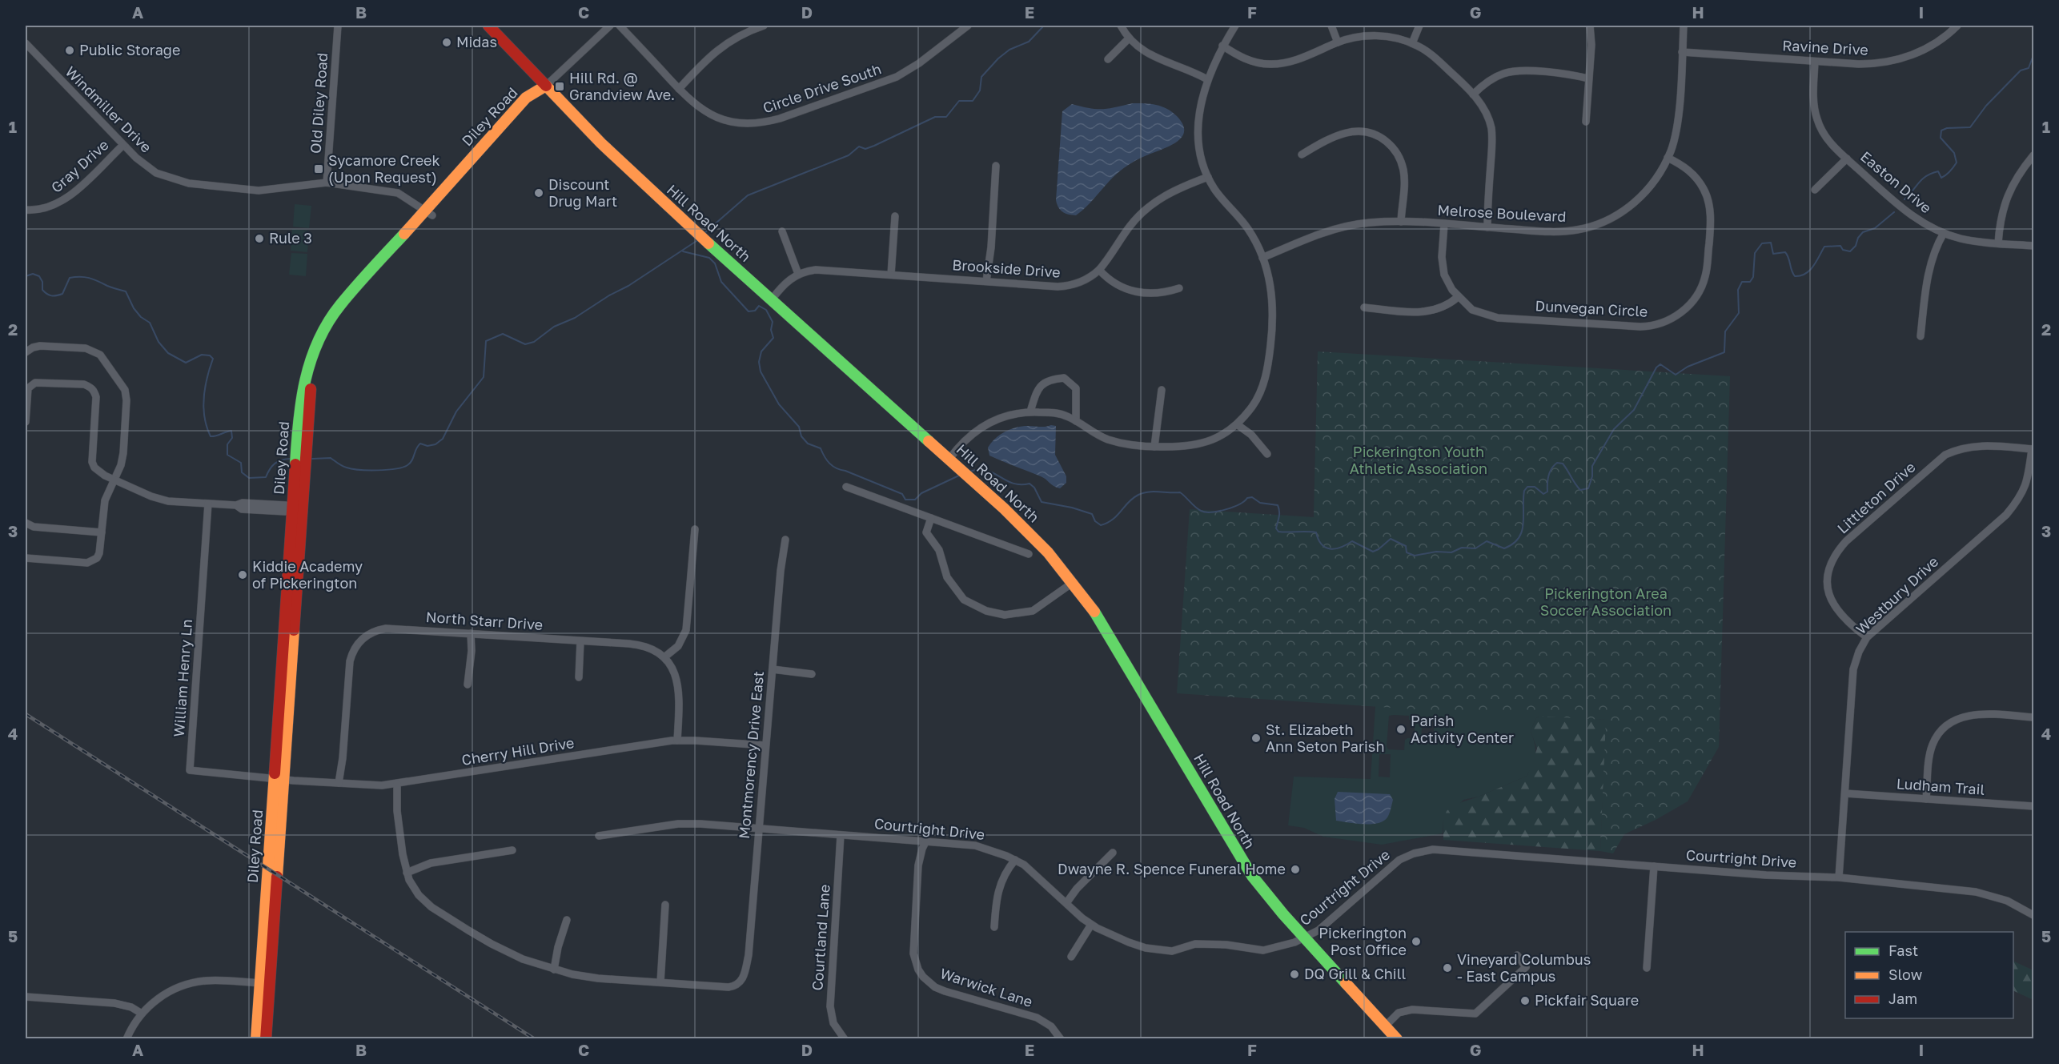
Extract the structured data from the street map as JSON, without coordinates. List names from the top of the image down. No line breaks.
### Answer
{"streets":{"main road":["Diley Road","Hill Road North"],"street":["Ravine Drive","Circle Drive South","Old Diley Road","Windmiller Drive","Gray Drive","Easton Drive","Melrose Boulevard","Brookside Drive","Dunvegan Circle","Littleton Drive","Westbury Drive","North Starr Drive","William Henry Ln","Cherry Hill Drive","Montmorency Drive East","Ludham Trail","Courtright Drive","Courtland Lane","Warwick Lane"]},"crossings":[["Ravine Drive","Easton Drive"],["Ravine Drive","Melrose Boulevard"],["Old Diley Road","Windmiller Drive"],["Windmiller Drive","Diley Road"],["Windmiller Drive","Gray Drive"],["Diley Road","Hill Road North"],["Diley Road","William Henry Ln"],["Diley Road","Cherry Hill Drive"],["Melrose Boulevard","Dunvegan Circle"],["Hill Road North","Courtright Drive"],["Littleton Drive","Westbury Drive"],["Westbury Drive","Ludham Trail"],["Westbury Drive","Courtright Drive"],["North Starr Drive","Cherry Hill Drive"],["William Henry Ln","Cherry Hill Drive"],["Cherry Hill Drive","Montmorency Drive East"],["Montmorency Drive East","Courtright Drive"],["Courtright Drive","Courtland Lane"],["Courtright Drive","Warwick Lane"]],"parks":["Pickerington Youth Athletic Association","Pickerington Area Soccer Association"],"places":{"other":["Midas","Public Storage","Discount Drug Mart","Rule 3","Kiddie Academy of Pickerington","Parish Activity Center","St. Elizabeth Ann Seton Parish","Dwayne R. Spence Funeral Home","Pickerington Post Office","Vineyard Columbus - East Campus","DQ Grill & Chill","Pickfair Square"],"transit":["Hill Rd. @ Grandview Ave.","Sycamore Creek (Upon Request)"]},"legend":["Fast","Slow","Jam"],"grid":{"columns":["A","B","C","D","E","F","G","H","I"],"rows":["1","2","3","4","5"]}}
